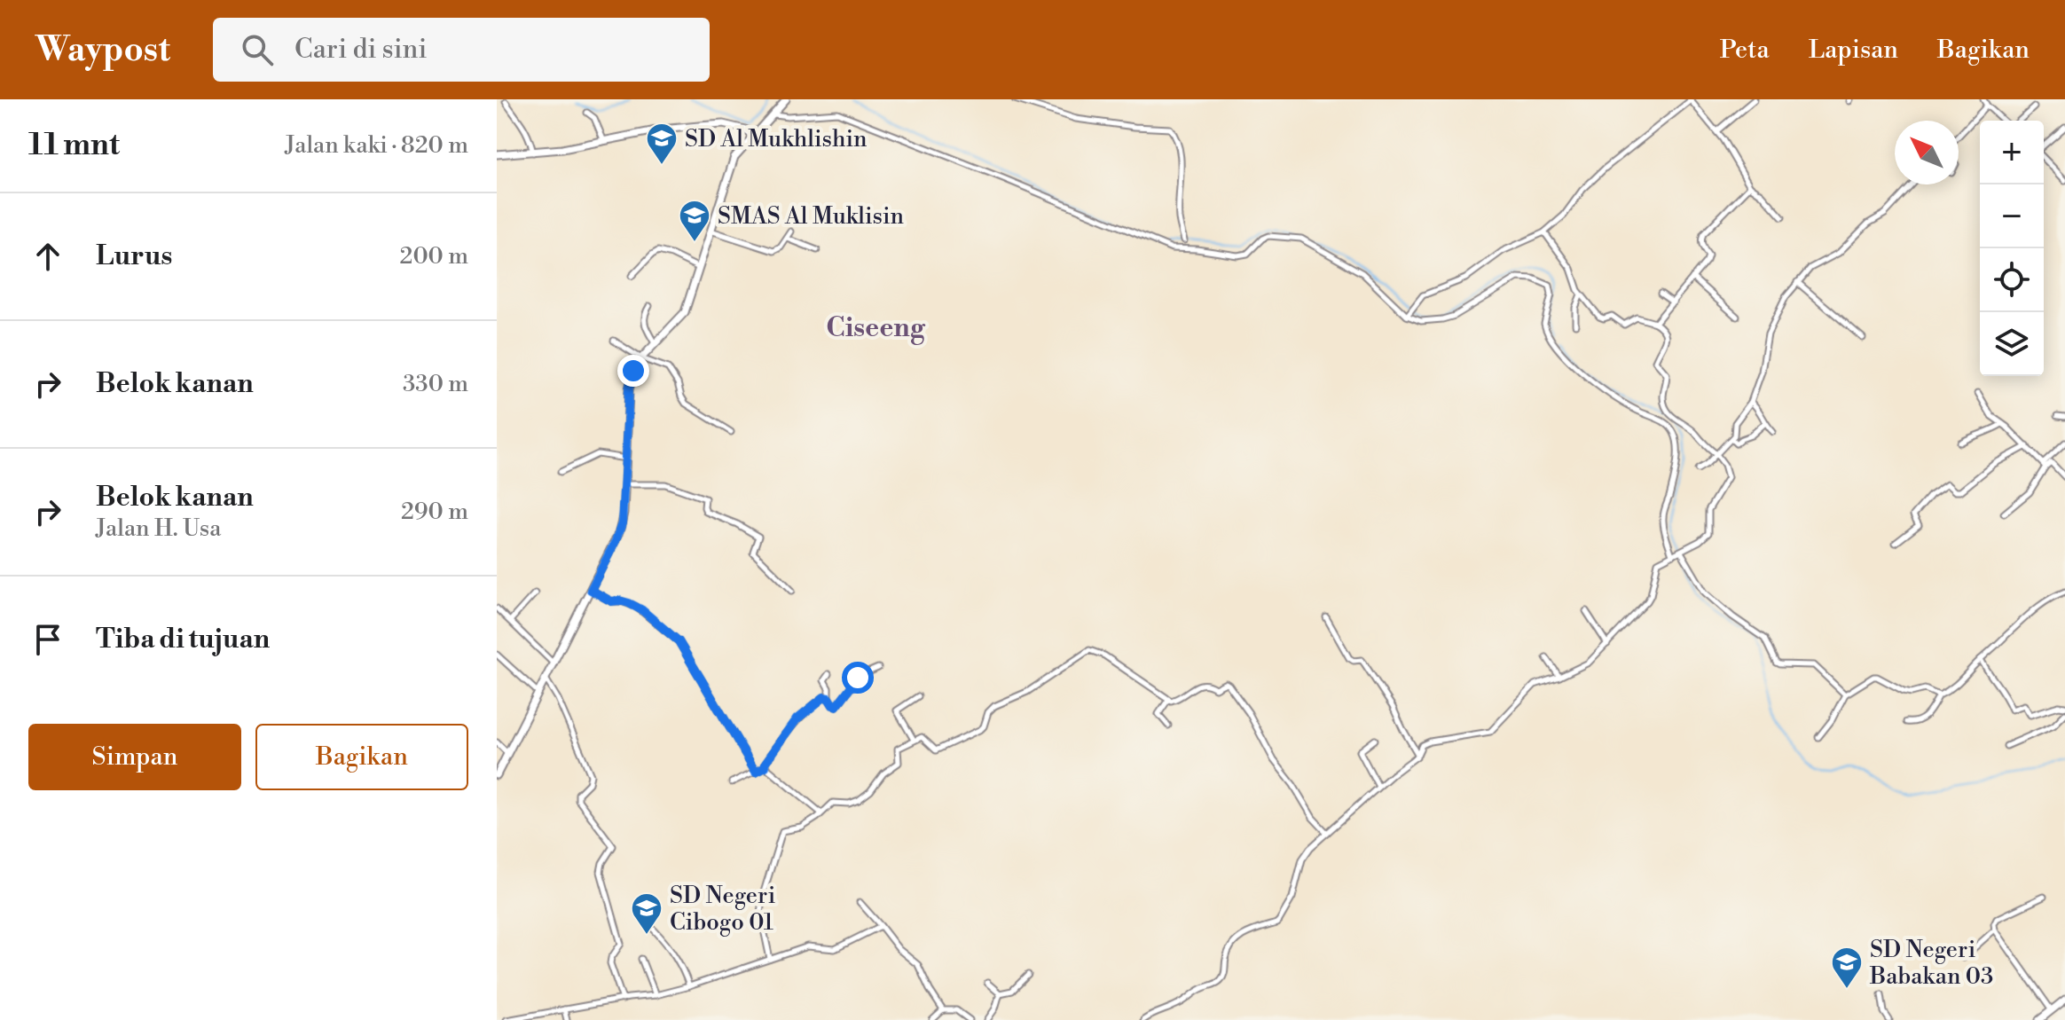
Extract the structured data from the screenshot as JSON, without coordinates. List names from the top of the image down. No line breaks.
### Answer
{"districts":["Ciseeng"],"places":{"school or university":["SD Al Mukhlishin","SMAS Al Muklisin","SD Negeri Cibogo 01","SD Negeri Babakan 03"]},"north":"top left","page":{"header":"Waypost","search":"Cari di sini","nav":["Peta","Lapisan","Bagikan"],"heading":["11 mnt","Jalan kaki · 820 m"],"map_buttons":["+","−"],"list":[["Lurus","200 m"],["Belok kanan","330 m"],["Belok kanan","Jalan H. Usa","290 m"],"Tiba di tujuan"],"buttons":["Simpan","Bagikan"]}}
